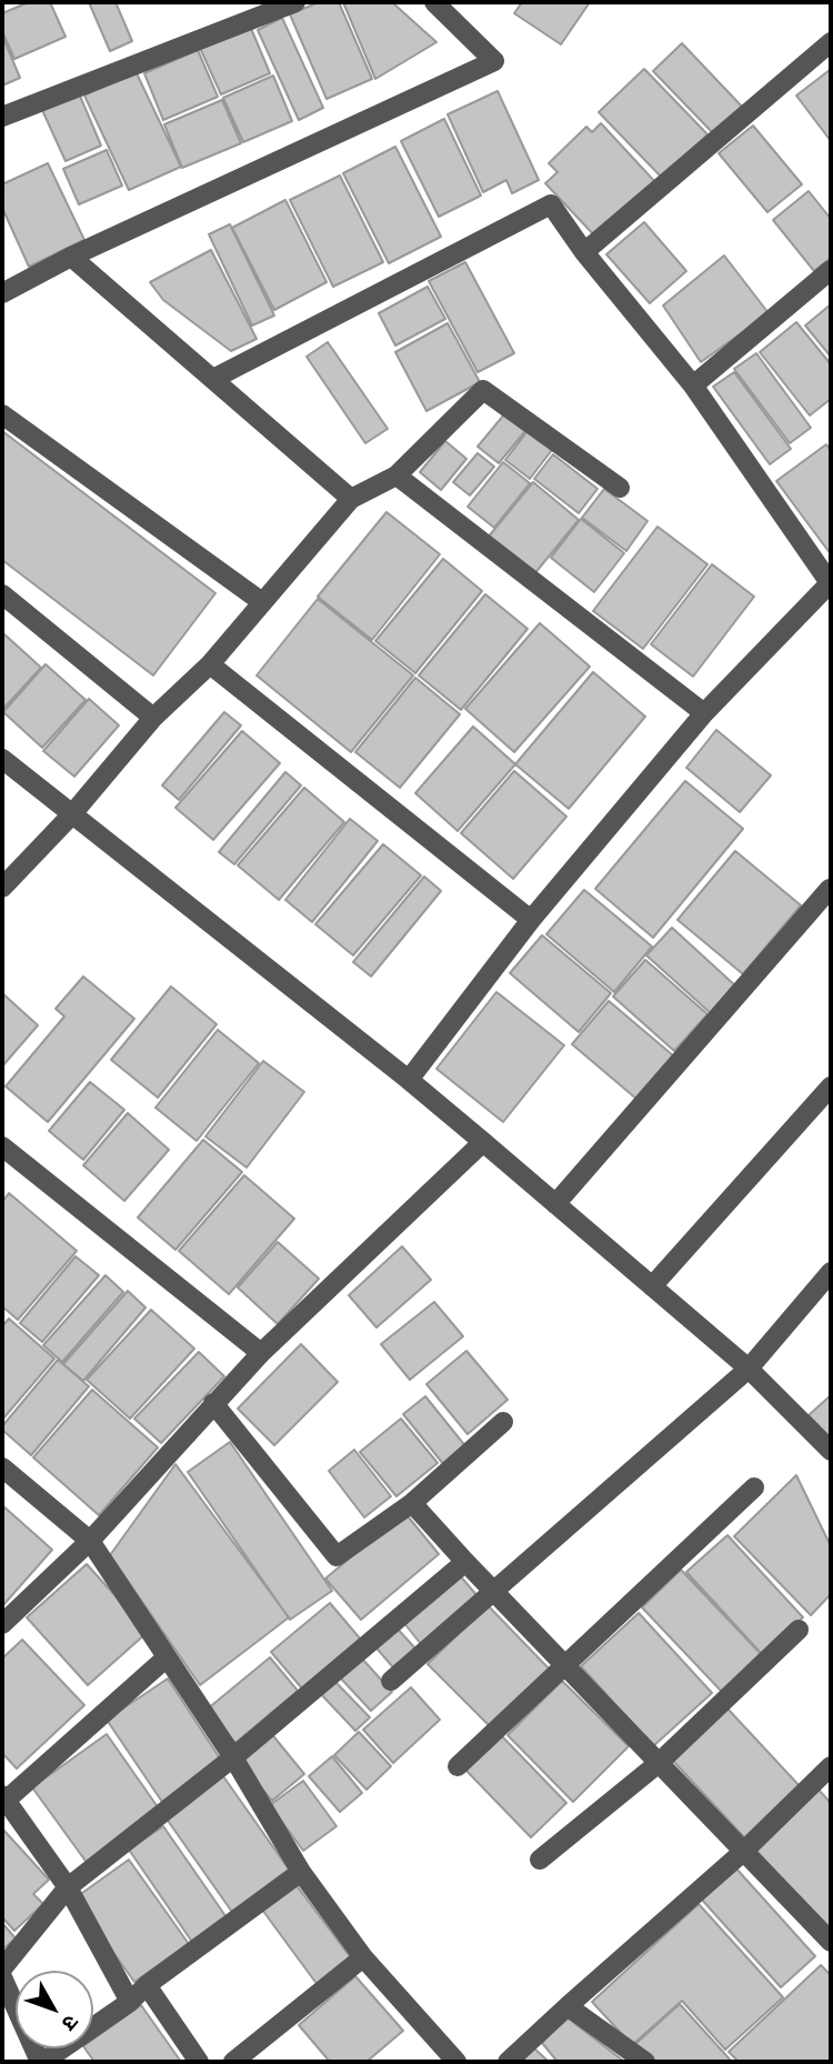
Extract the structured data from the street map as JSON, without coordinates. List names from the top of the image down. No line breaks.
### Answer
{"north":"bottom right"}
